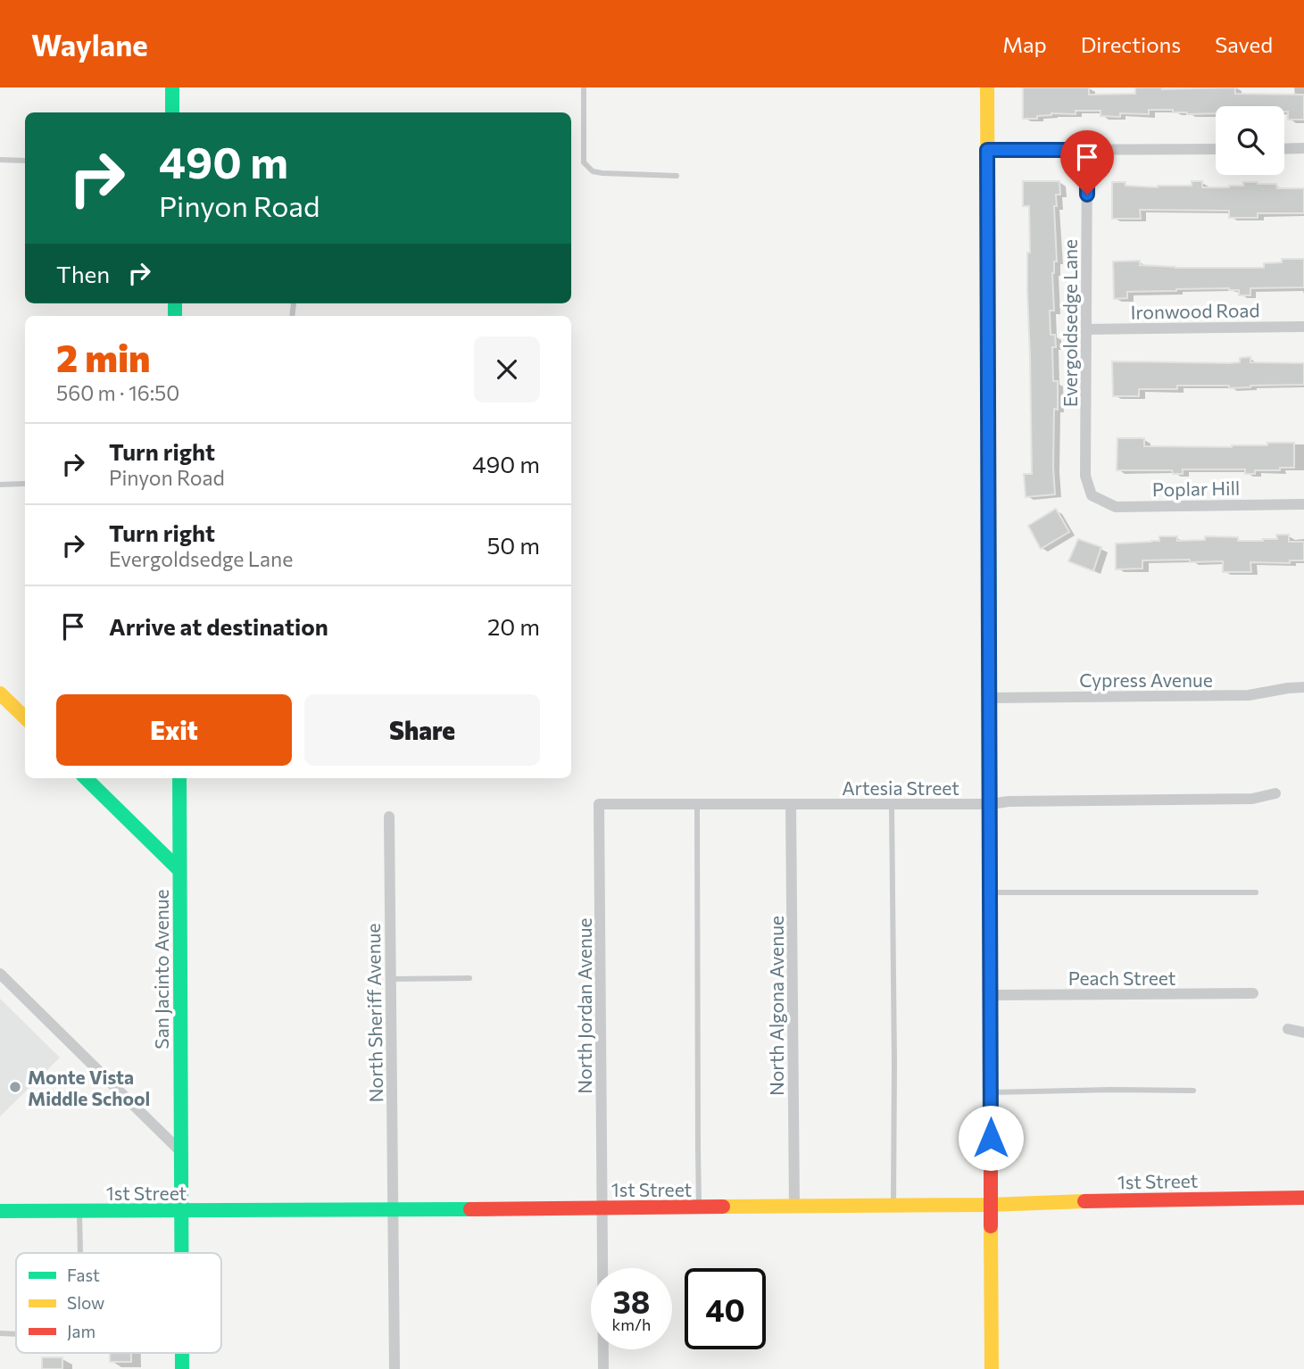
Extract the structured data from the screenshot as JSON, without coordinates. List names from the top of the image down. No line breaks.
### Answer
{"streets":{"street":["Ironwood Road","Evergoldsedge Lane","Poplar Hill","Cypress Avenue","Artesia Street","San Jacinto Avenue","Peach Street","North Jordan Avenue","North Algona Avenue","North Sheriff Avenue","1st Street"]},"crossings":[["Ironwood Road","Evergoldsedge Lane"],["Evergoldsedge Lane","Poplar Hill"],["Artesia Street","North Jordan Avenue"],["Artesia Street","North Algona Avenue"],["San Jacinto Avenue","1st Street"],["North Jordan Avenue","1st Street"],["North Algona Avenue","1st Street"],["North Sheriff Avenue","1st Street"]],"places":["Monte Vista Middle School"],"legend":["Fast","Slow","Jam"],"page":{"header":"Waylane","nav":["Map","Directions","Saved"],"turn":["490 m","Pinyon Road"],"then":"Then","heading":["2 min","560 m · 16:50"],"list":[{"name":"Turn right","note":"Pinyon Road","value":"490 m"},{"name":"Turn right","note":"Evergoldsedge Lane","value":"50 m"},{"name":"Arrive at destination","value":"20 m"}],"buttons":["Exit","Share"],"speed":"38 km/h","limit":"40"}}
